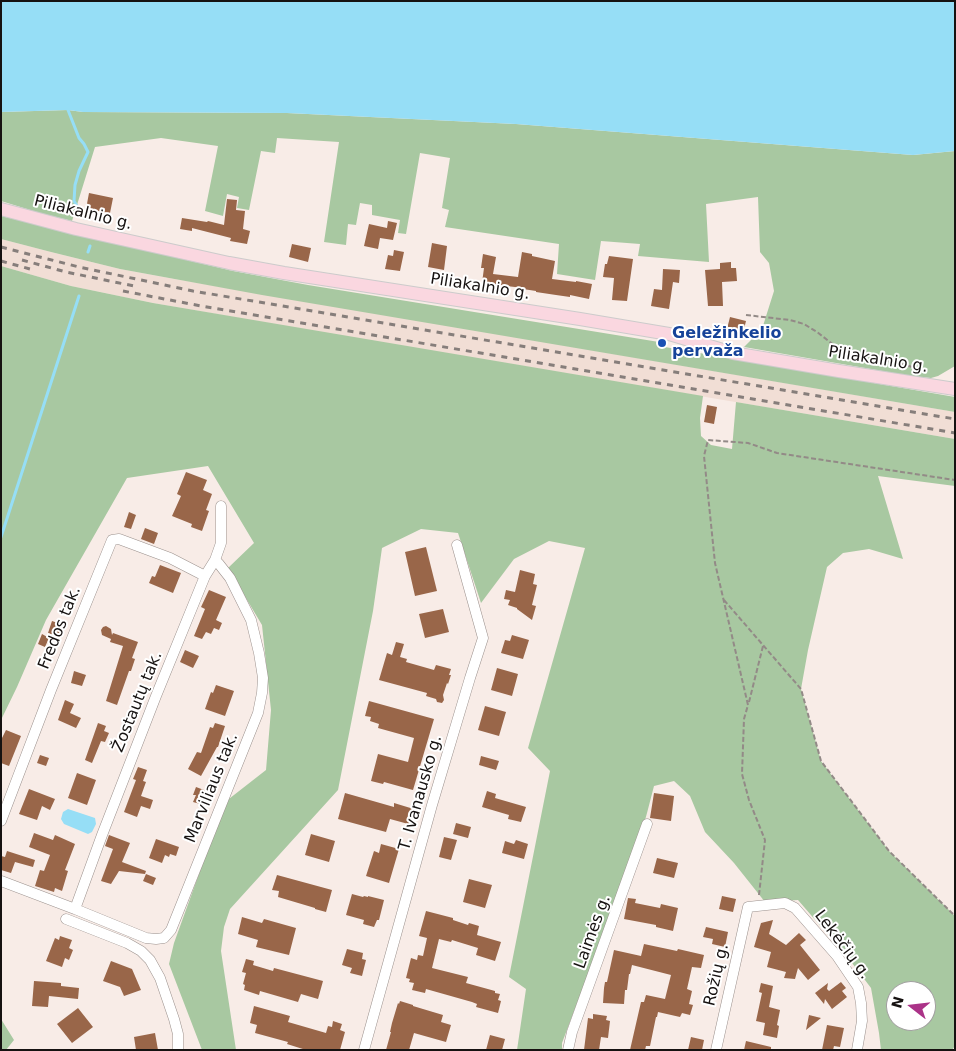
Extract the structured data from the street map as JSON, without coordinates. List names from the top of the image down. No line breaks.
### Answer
{"streets":{"main road":["Piliakalnio g."],"street":["Fredos tak.","Žostautų tak.","Marviliaus tak.","T. Ivanausko g.","Laimės g.","Lekėčių g.","Rožių g."]},"crossings":[["Fredos tak.","Žostautų tak."],["Žostautų tak.","Marviliaus tak."],["Lekėčių g.","Rožių g."]],"places":["Geležinkelio pervaža"],"north":"left"}
